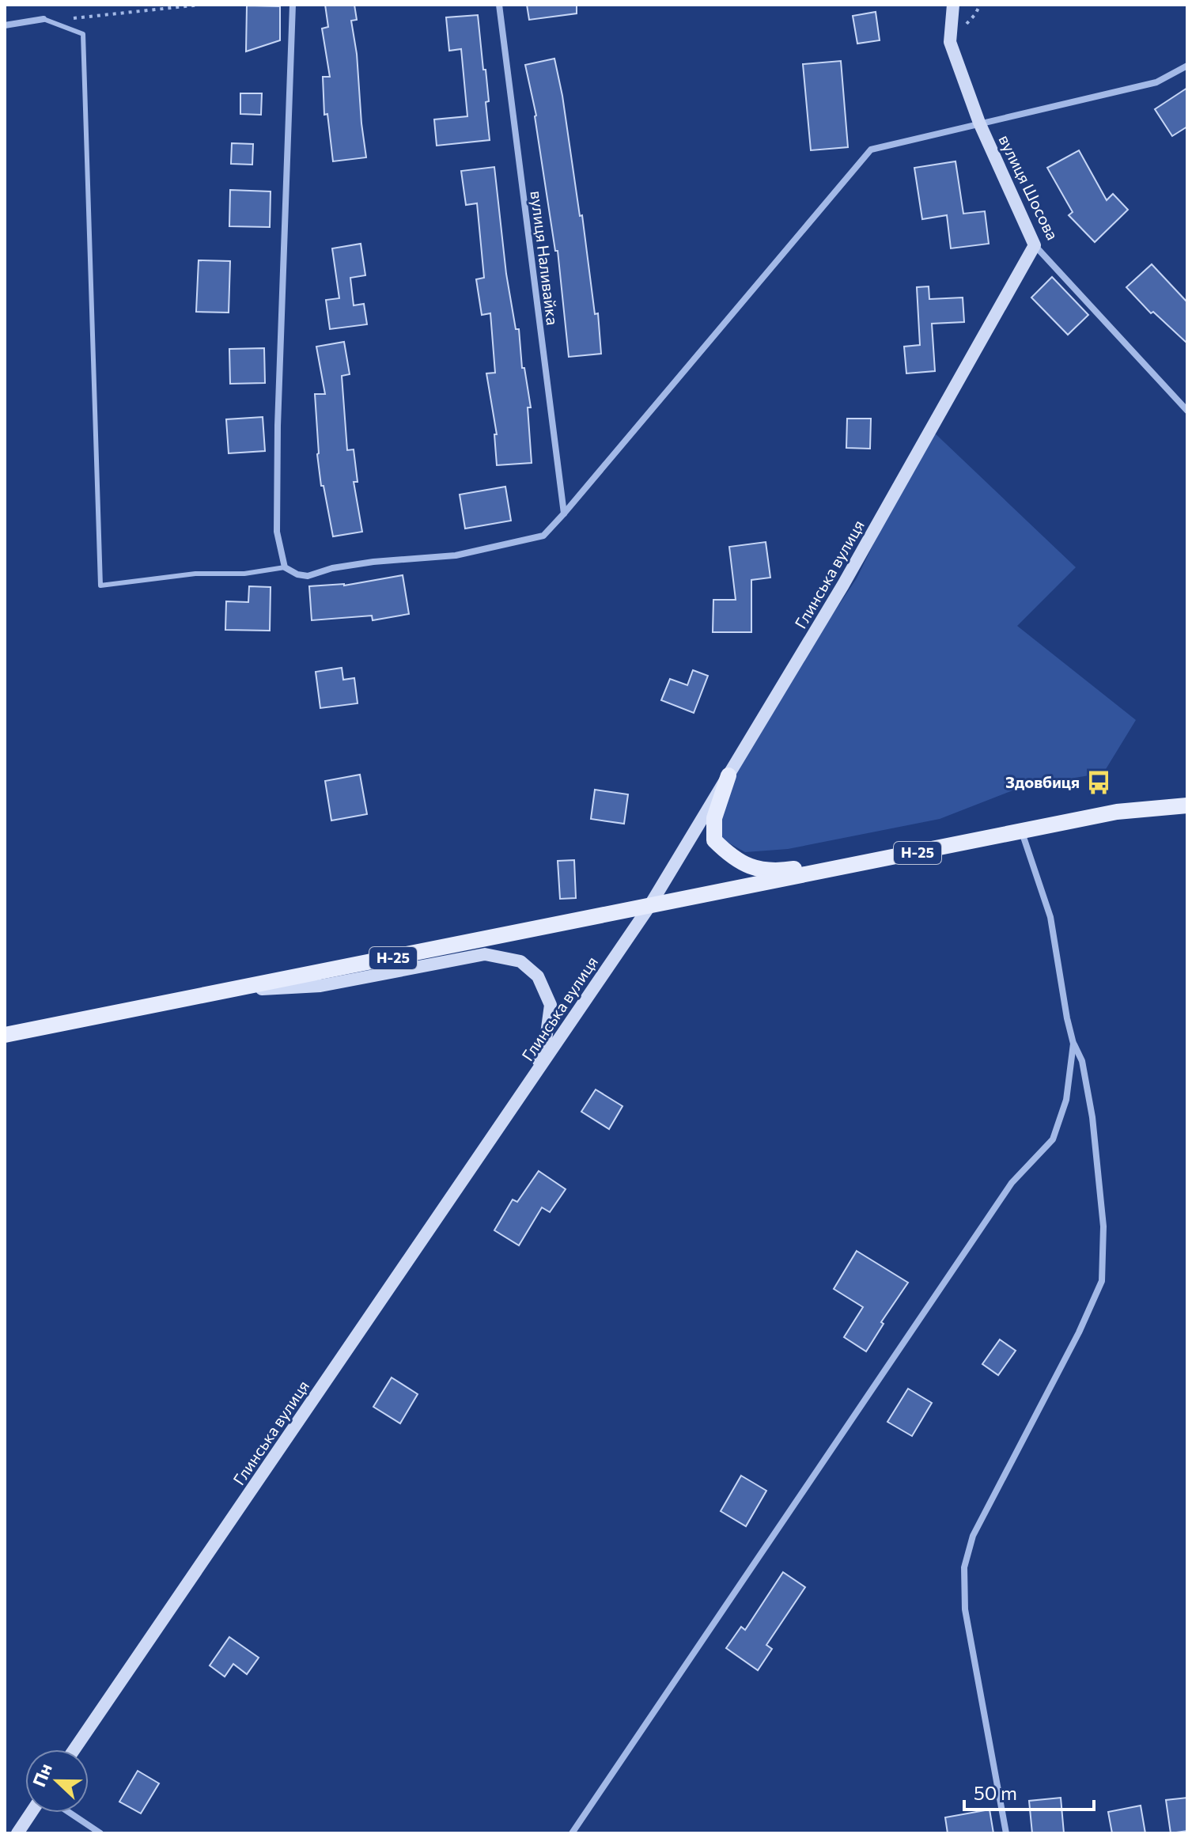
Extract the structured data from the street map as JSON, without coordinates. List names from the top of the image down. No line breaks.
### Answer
{"streets":{"main road":["Н-25"],"street":["вулиця Шосова","вулиця Наливайка","Глинська вулиця"]},"crossings":[["вулиця Шосова","Глинська вулиця"],["Глинська вулиця","Н-25"]],"places":{"bus stop":["Здовбиця"]},"scale_bar":"50 m","north":"left"}
